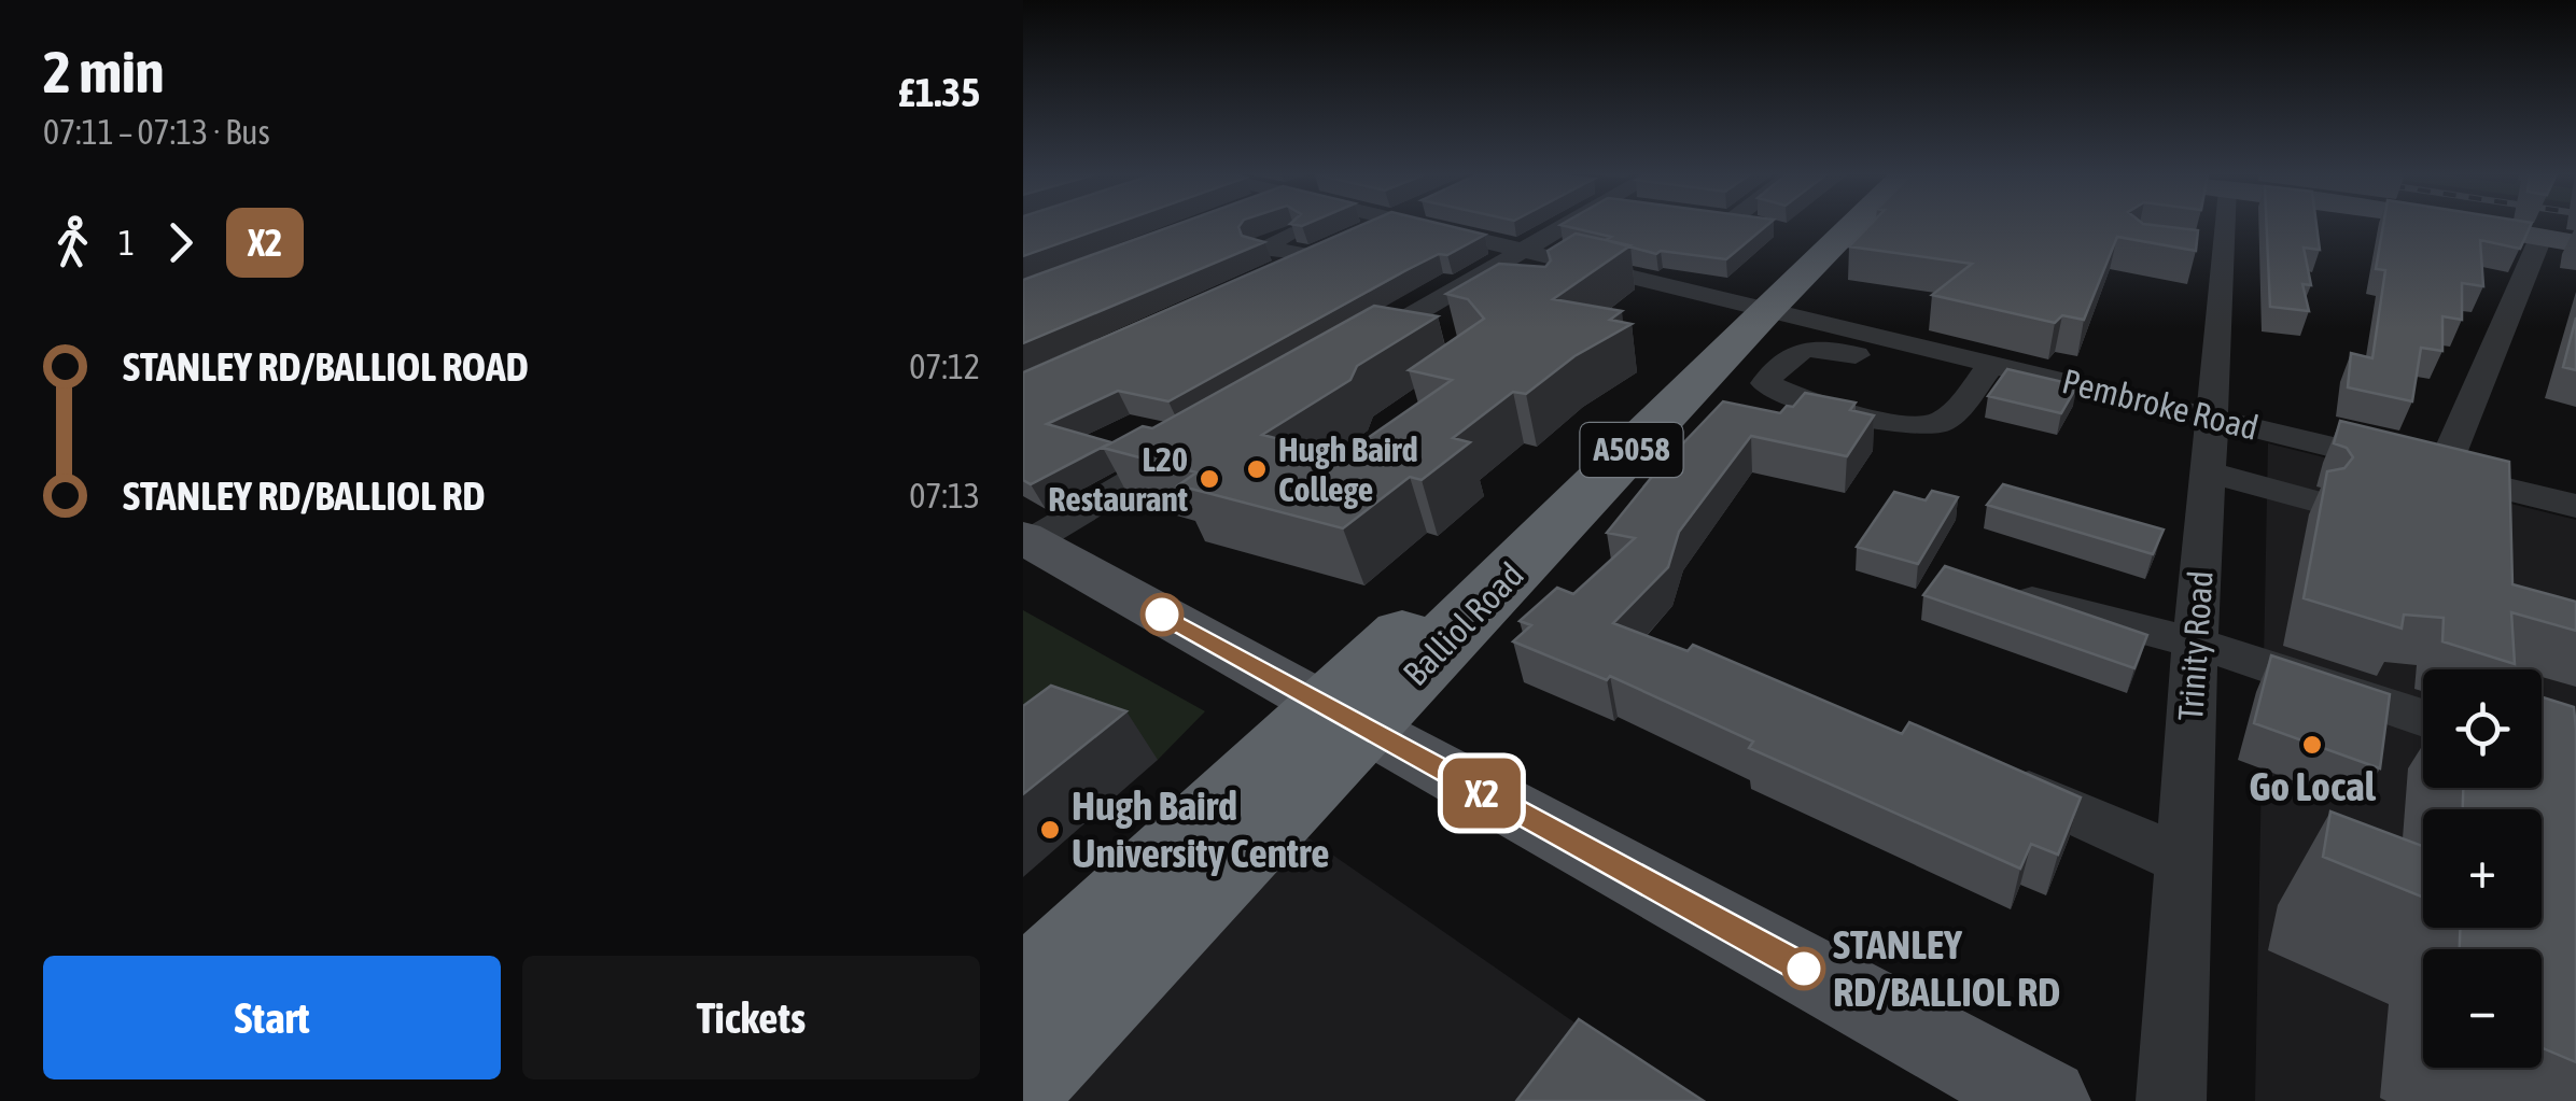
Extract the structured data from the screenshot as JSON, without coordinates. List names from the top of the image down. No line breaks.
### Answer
{"streets":{"highway":["A5058","Balliol Road"],"street":["Pembroke Road","Trinity Road"]},"crossings":[["Pembroke Road","Balliol Road"],["Pembroke Road","Trinity Road"]],"places":["Hugh Baird College","L20 Restaurant","Go Local","Hugh Baird University Centre","STANLEY RD/BALLIOL RD"],"lines":["bus line X2"],"page":{"heading":["2 min","07:11 – 07:13 · Bus","£1.35"],"on_map":"X2","legs":["1","X2"],"list":[{"name":"STANLEY RD/BALLIOL ROAD","value":"07:12"},{"name":"STANLEY RD/BALLIOL RD","value":"07:13"}],"map_buttons":["+","−"],"buttons":["Start","Tickets"]}}
